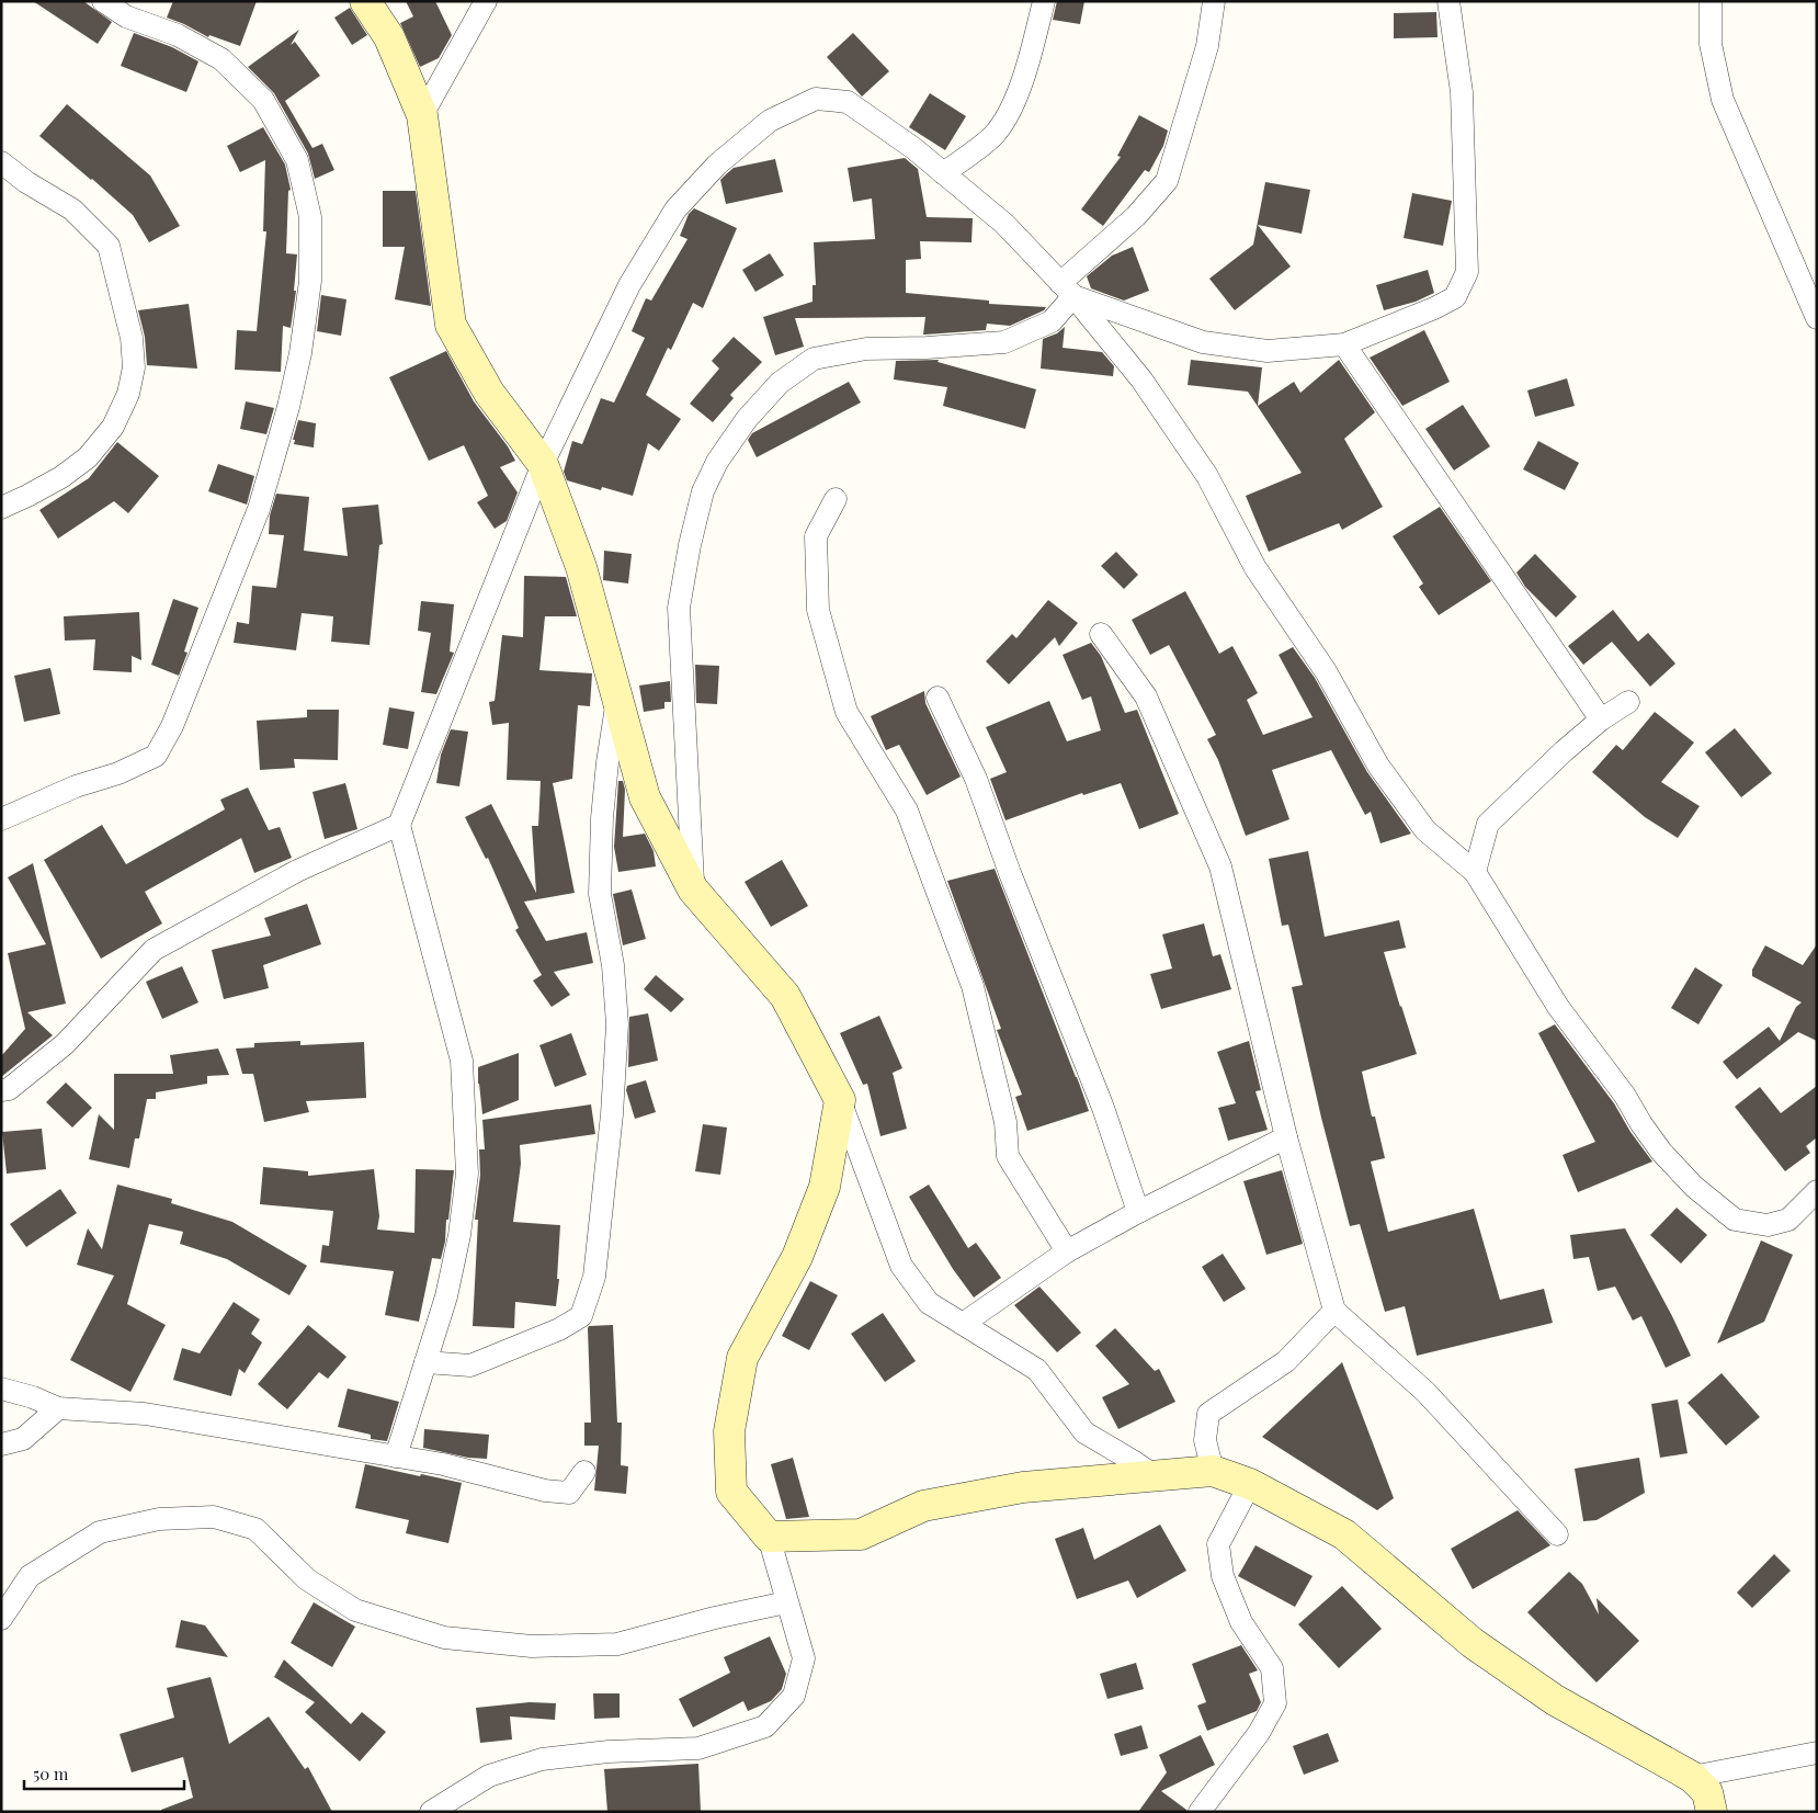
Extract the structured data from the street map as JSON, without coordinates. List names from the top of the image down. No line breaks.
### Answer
{"scale_bar":"50 m"}
